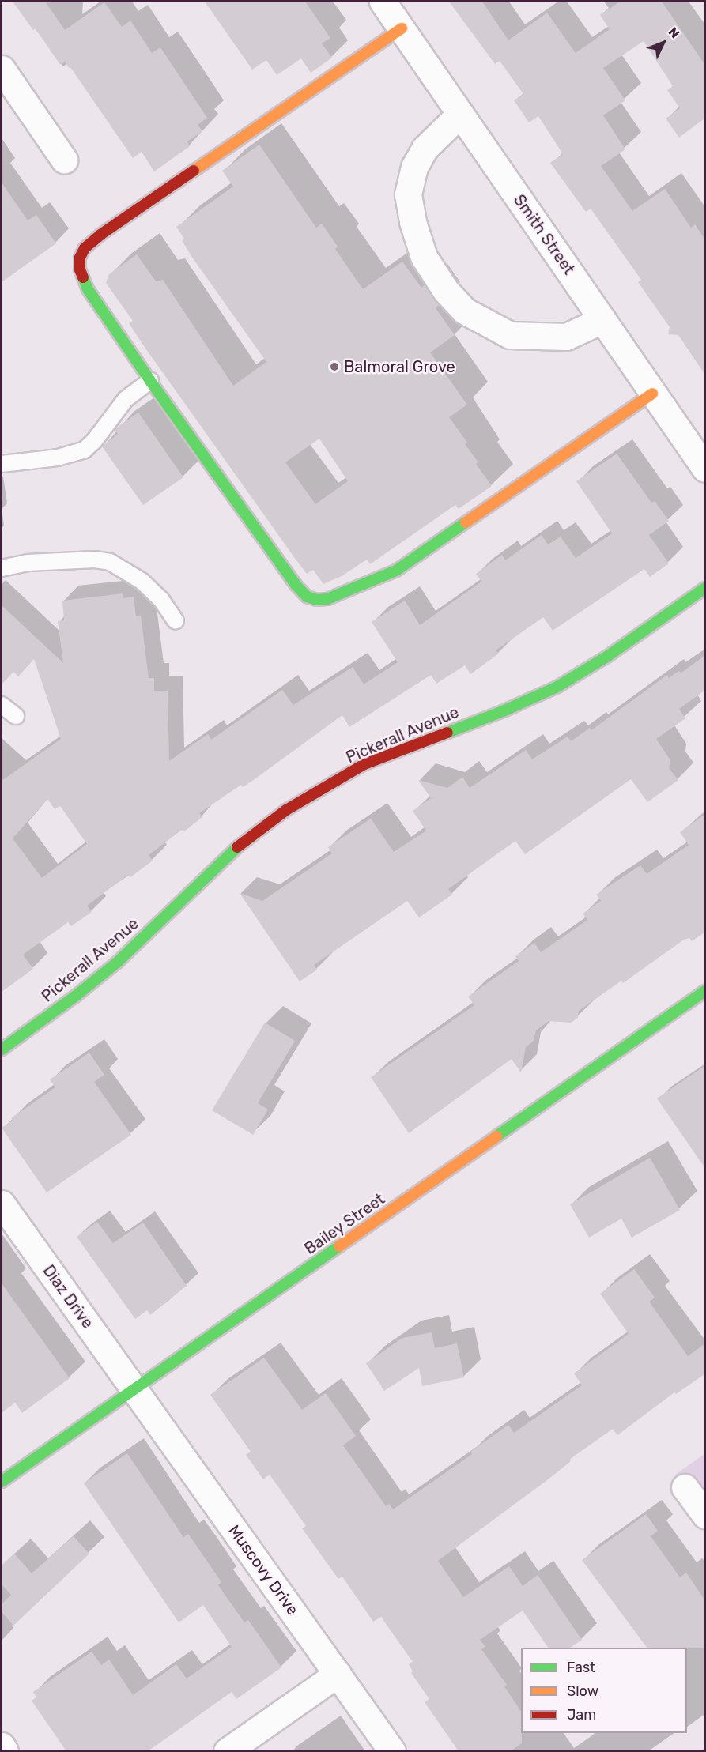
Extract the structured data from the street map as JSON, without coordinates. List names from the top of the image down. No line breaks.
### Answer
{"streets":{"street":["Smith Street","Pickerall Avenue","Bailey Street","Diaz Drive","Muscovy Drive"]},"crossings":[["Bailey Street","Diaz Drive"],["Bailey Street","Muscovy Drive"],["Diaz Drive","Muscovy Drive"]],"places":["Balmoral Grove"],"legend":["Fast","Slow","Jam"],"north":"top right"}
